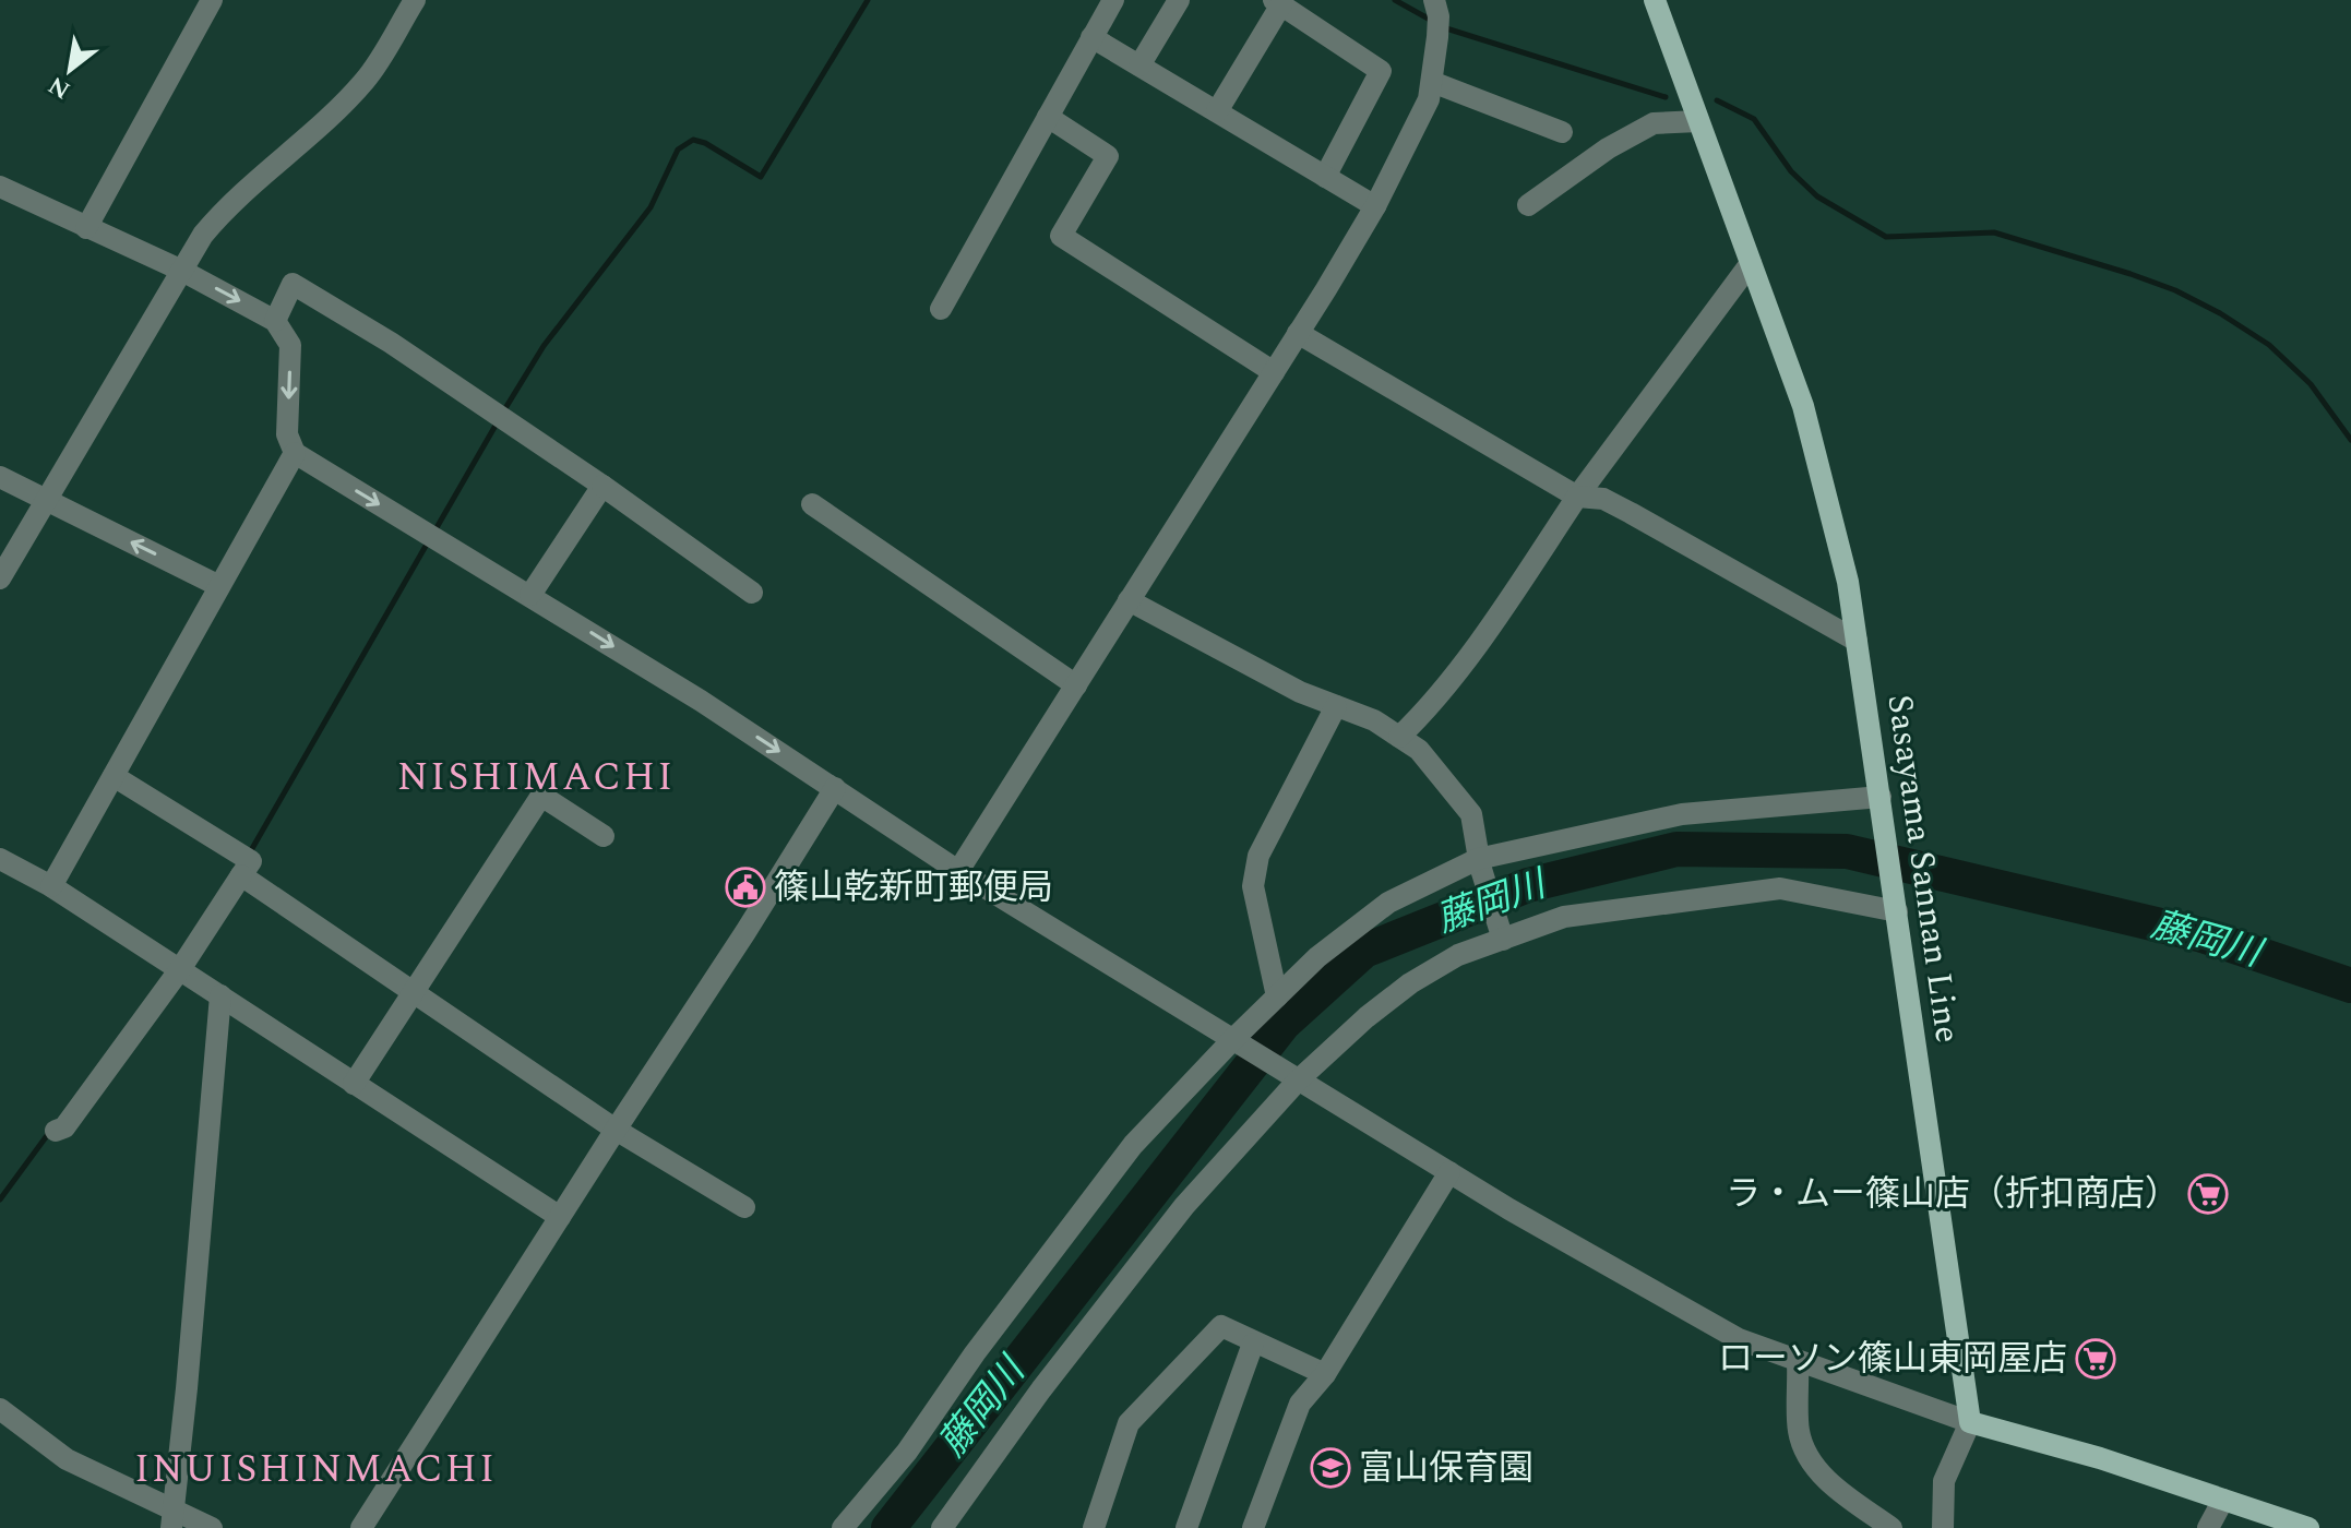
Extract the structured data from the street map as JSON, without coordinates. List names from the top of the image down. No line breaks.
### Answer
{"streets":{"main road":["Sasayama Sannan Line"]},"districts":["NISHIMACHI","INUISHINMACHI"],"water":["藤岡川"],"places":{"public building":["篠山乾新町郵便局"],"supermarket":["ラ・ムー篠山店（折扣商店）","ローソン篠山東岡屋店"],"school or university":["富山保育園"]},"north":"bottom left"}
